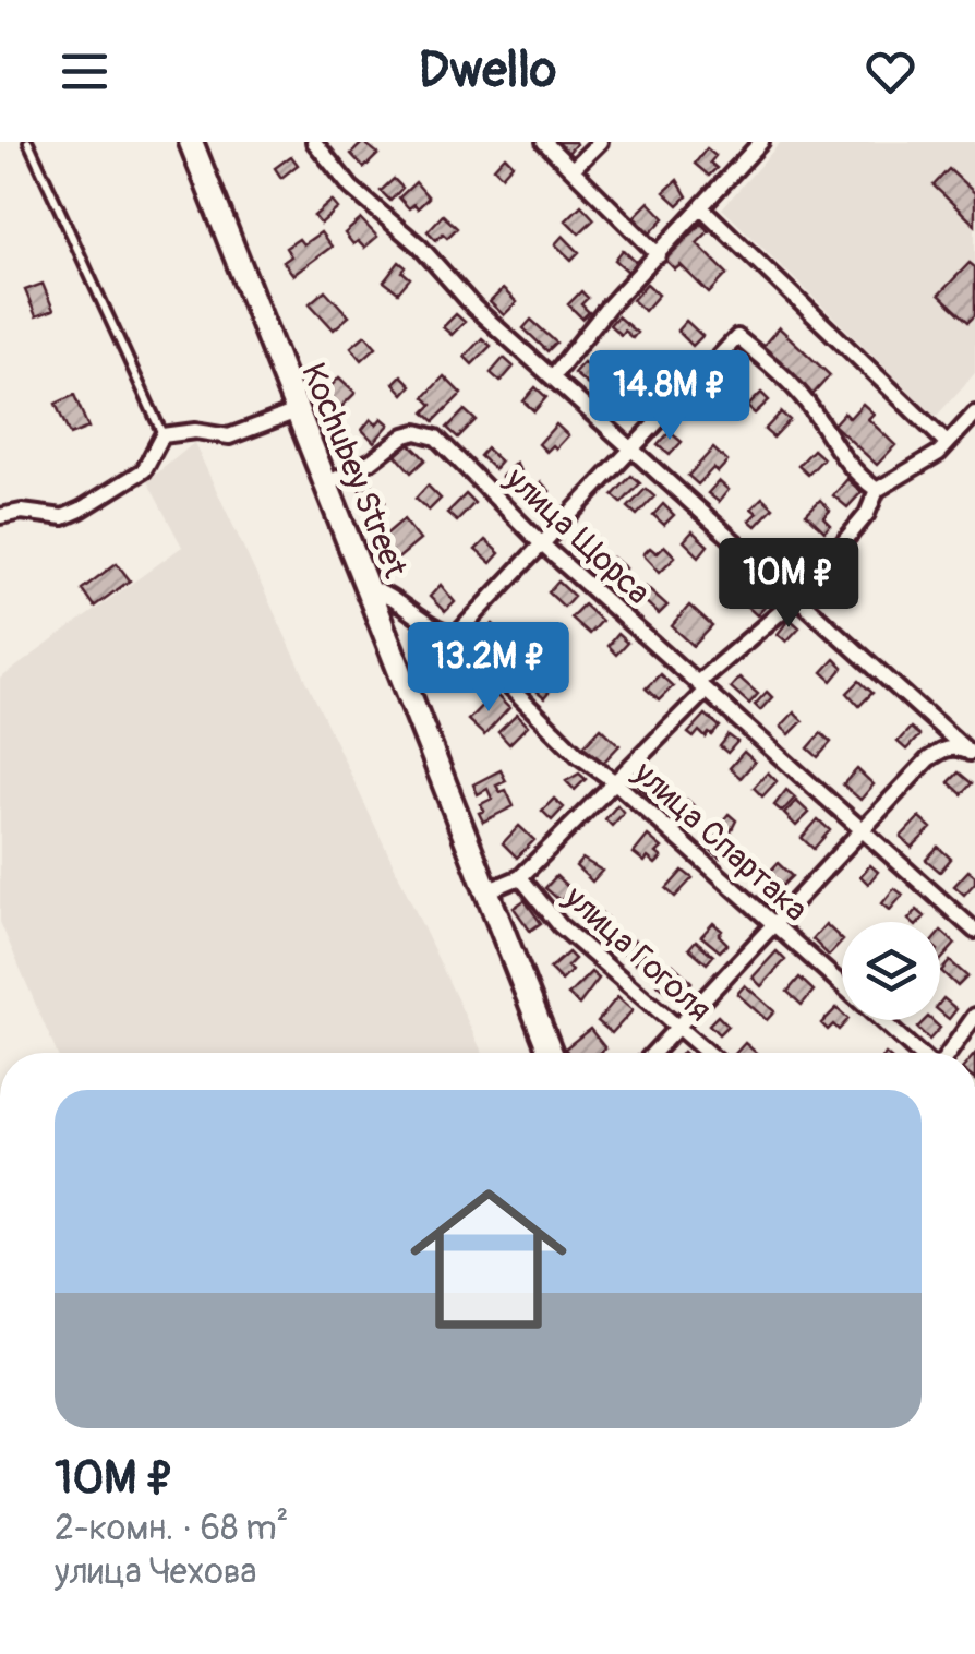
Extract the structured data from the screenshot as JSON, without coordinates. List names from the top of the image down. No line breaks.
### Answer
{"streets":{"main road":["Kochubey Street"],"street":["улица Щорса","улица Спартака","улица Гоголя"]},"crossings":[["Kochubey Street","улица Щорса"],["Kochubey Street","улица Спартака"]],"page":{"header":"Dwello","price":["14.8M ₽","10M ₽","13.2M ₽"],"list":[{"name":"10M ₽","note":"2-комн. · 68 m² · улица Чехова"}]}}
